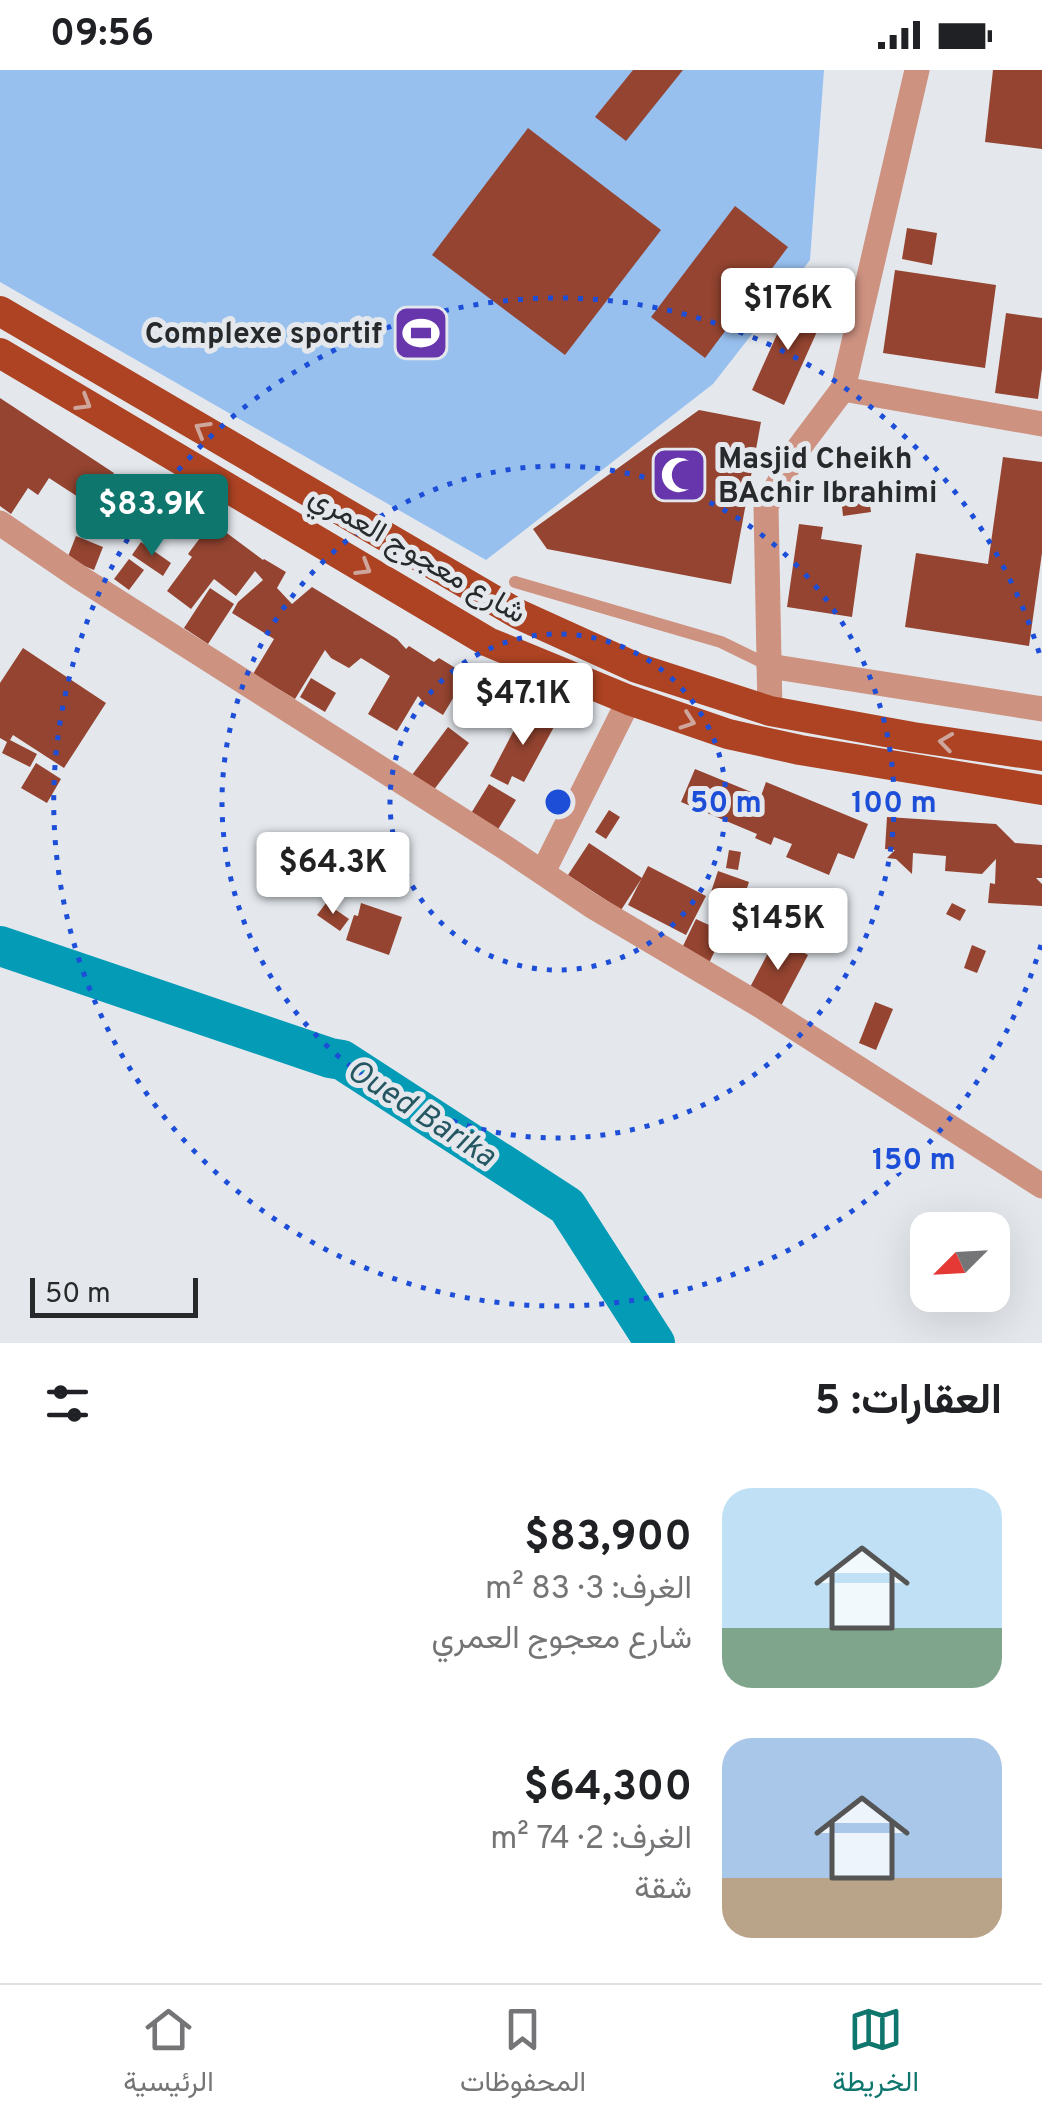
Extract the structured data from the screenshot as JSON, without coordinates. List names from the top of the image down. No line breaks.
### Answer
{"streets":{"main road":["شارع معجوج العمري"]},"water":["Oued Barika"],"places":{"sports":["Complexe sportif"],"mosque":["Masjid Cheikh BAchir Ibrahimi"]},"scale_bar":"50 m","north":"bottom left","page":{"status":"09:56","price":["$176K","$83.9K","$47.1K","$64.3K","$145K"],"scale":"50 m","heading":"العقارات: 5","list":[{"name":"$83,900","note":"الغرف: 3 · 83 m² · شارع معجوج العمري"},{"name":"$64,300","note":"الغرف: 2 · 74 m² · شقة"}],"tabs":["الخريطة","المحفوظات","الرئيسية"]},"rings":["50 m","100 m","150 m"]}
